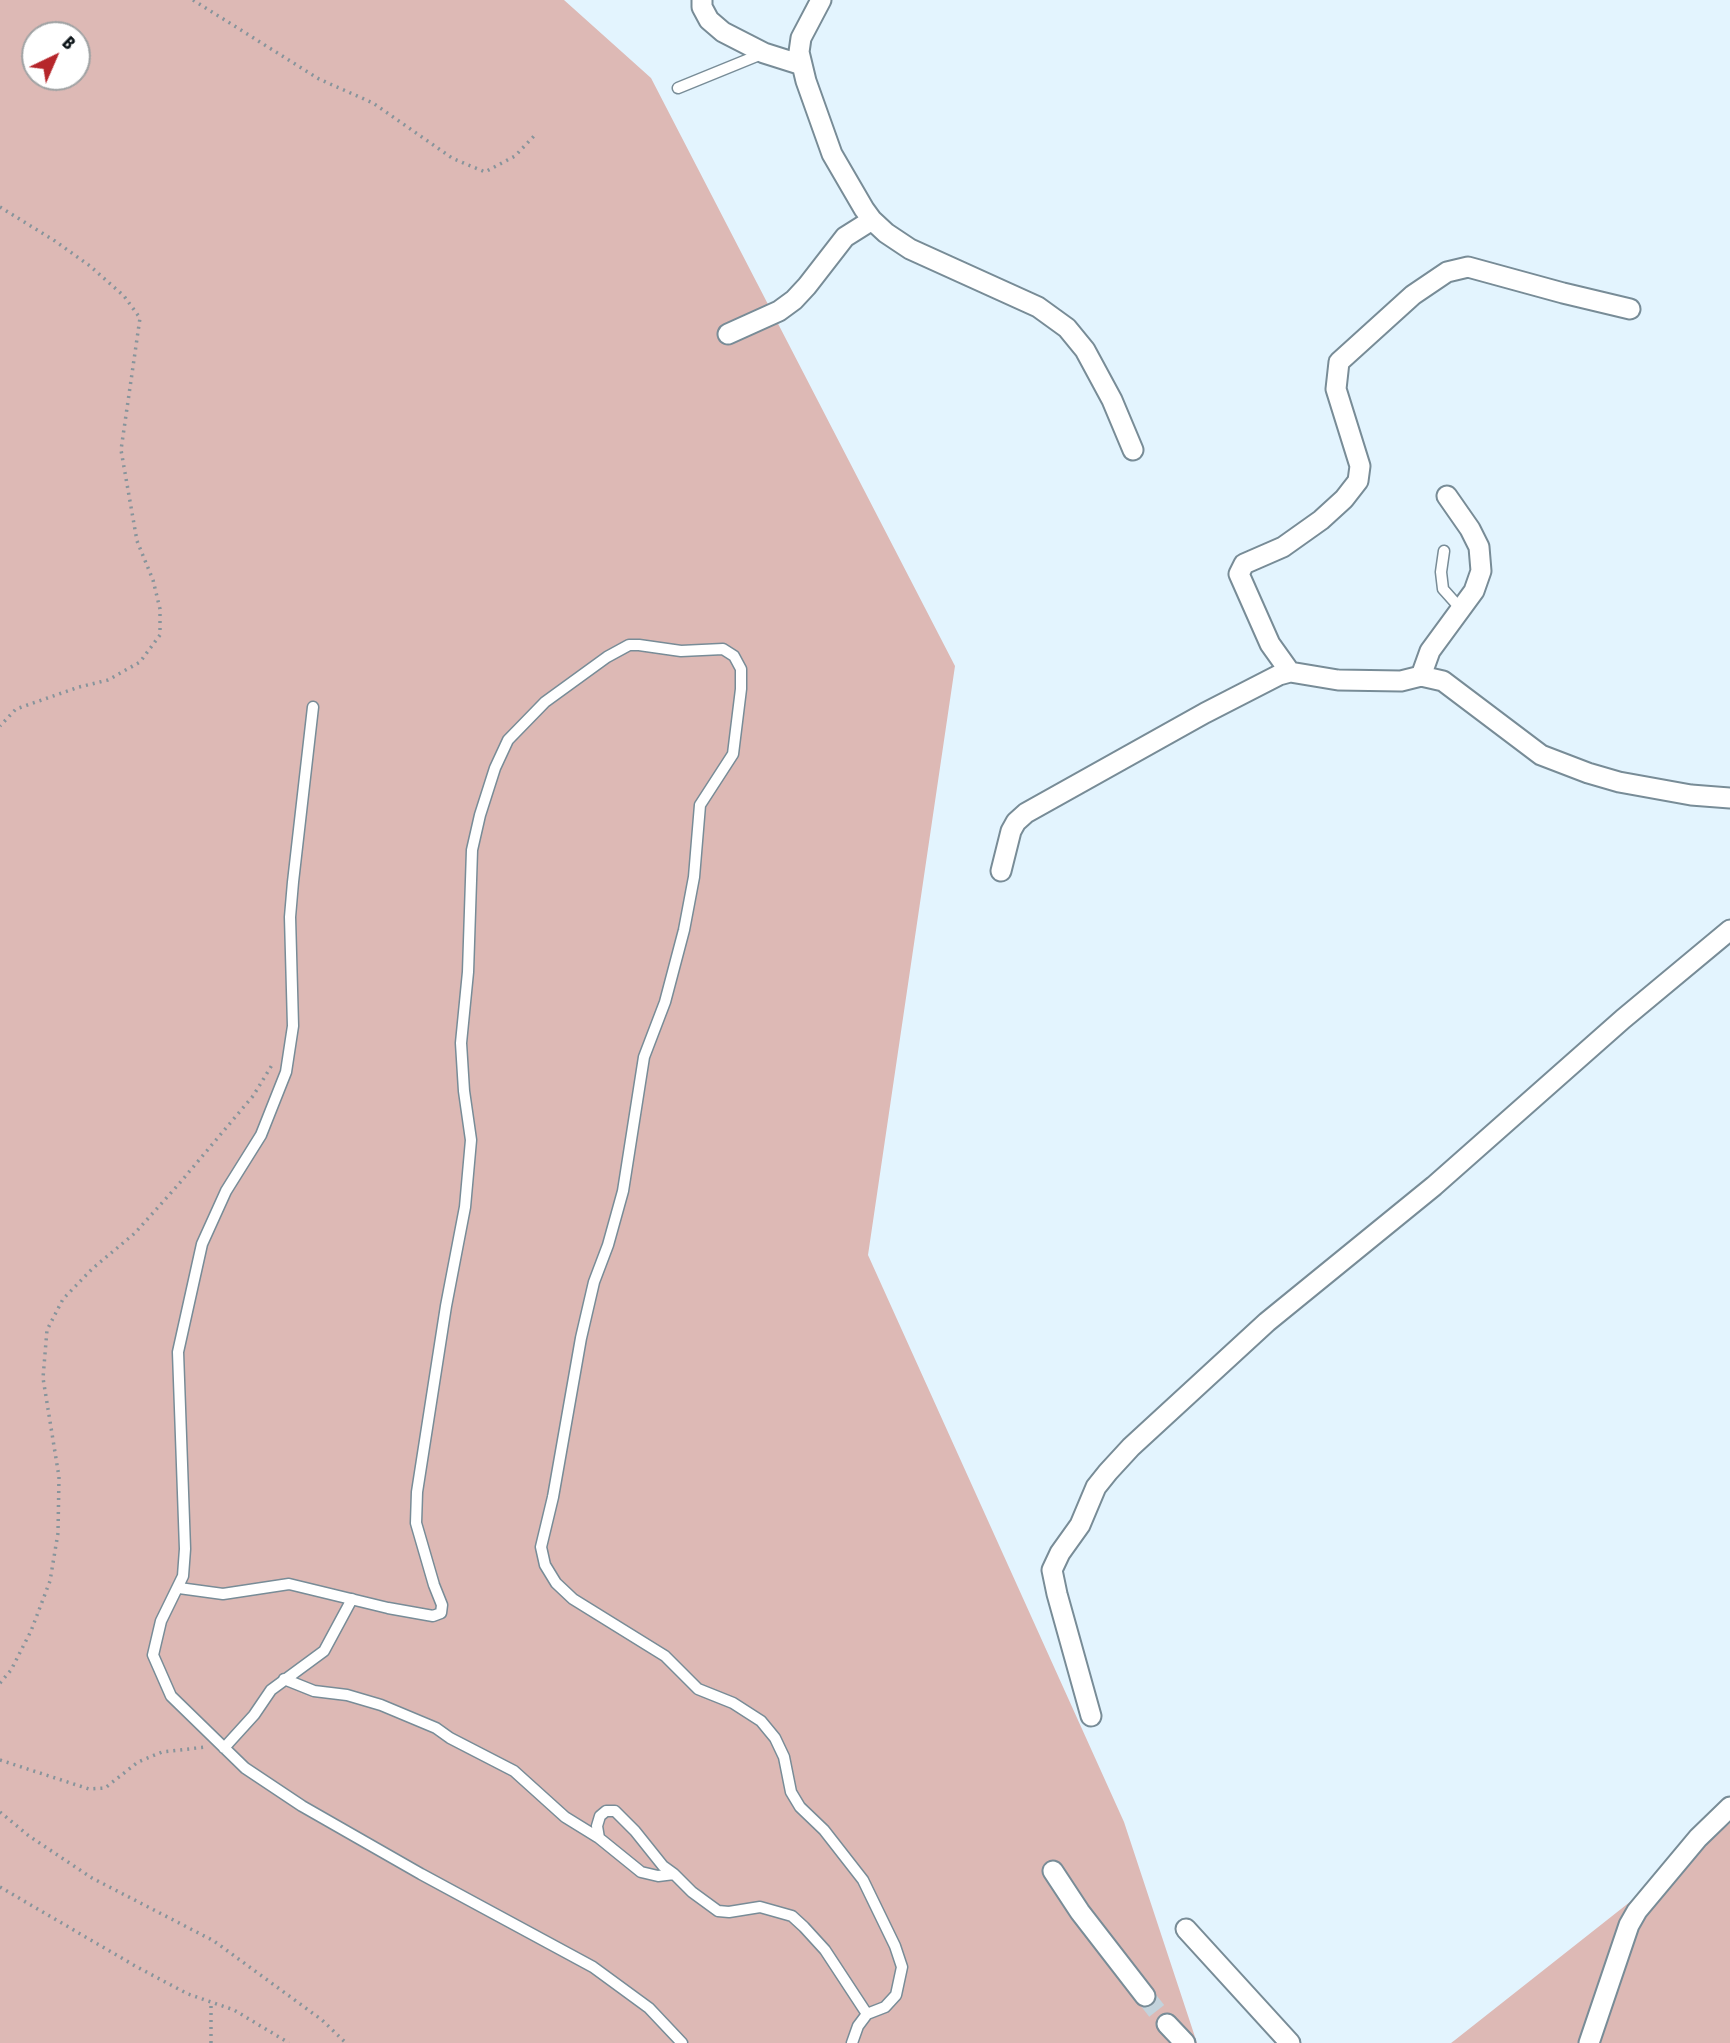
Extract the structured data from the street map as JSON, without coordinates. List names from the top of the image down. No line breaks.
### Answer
{"north":"top right"}
